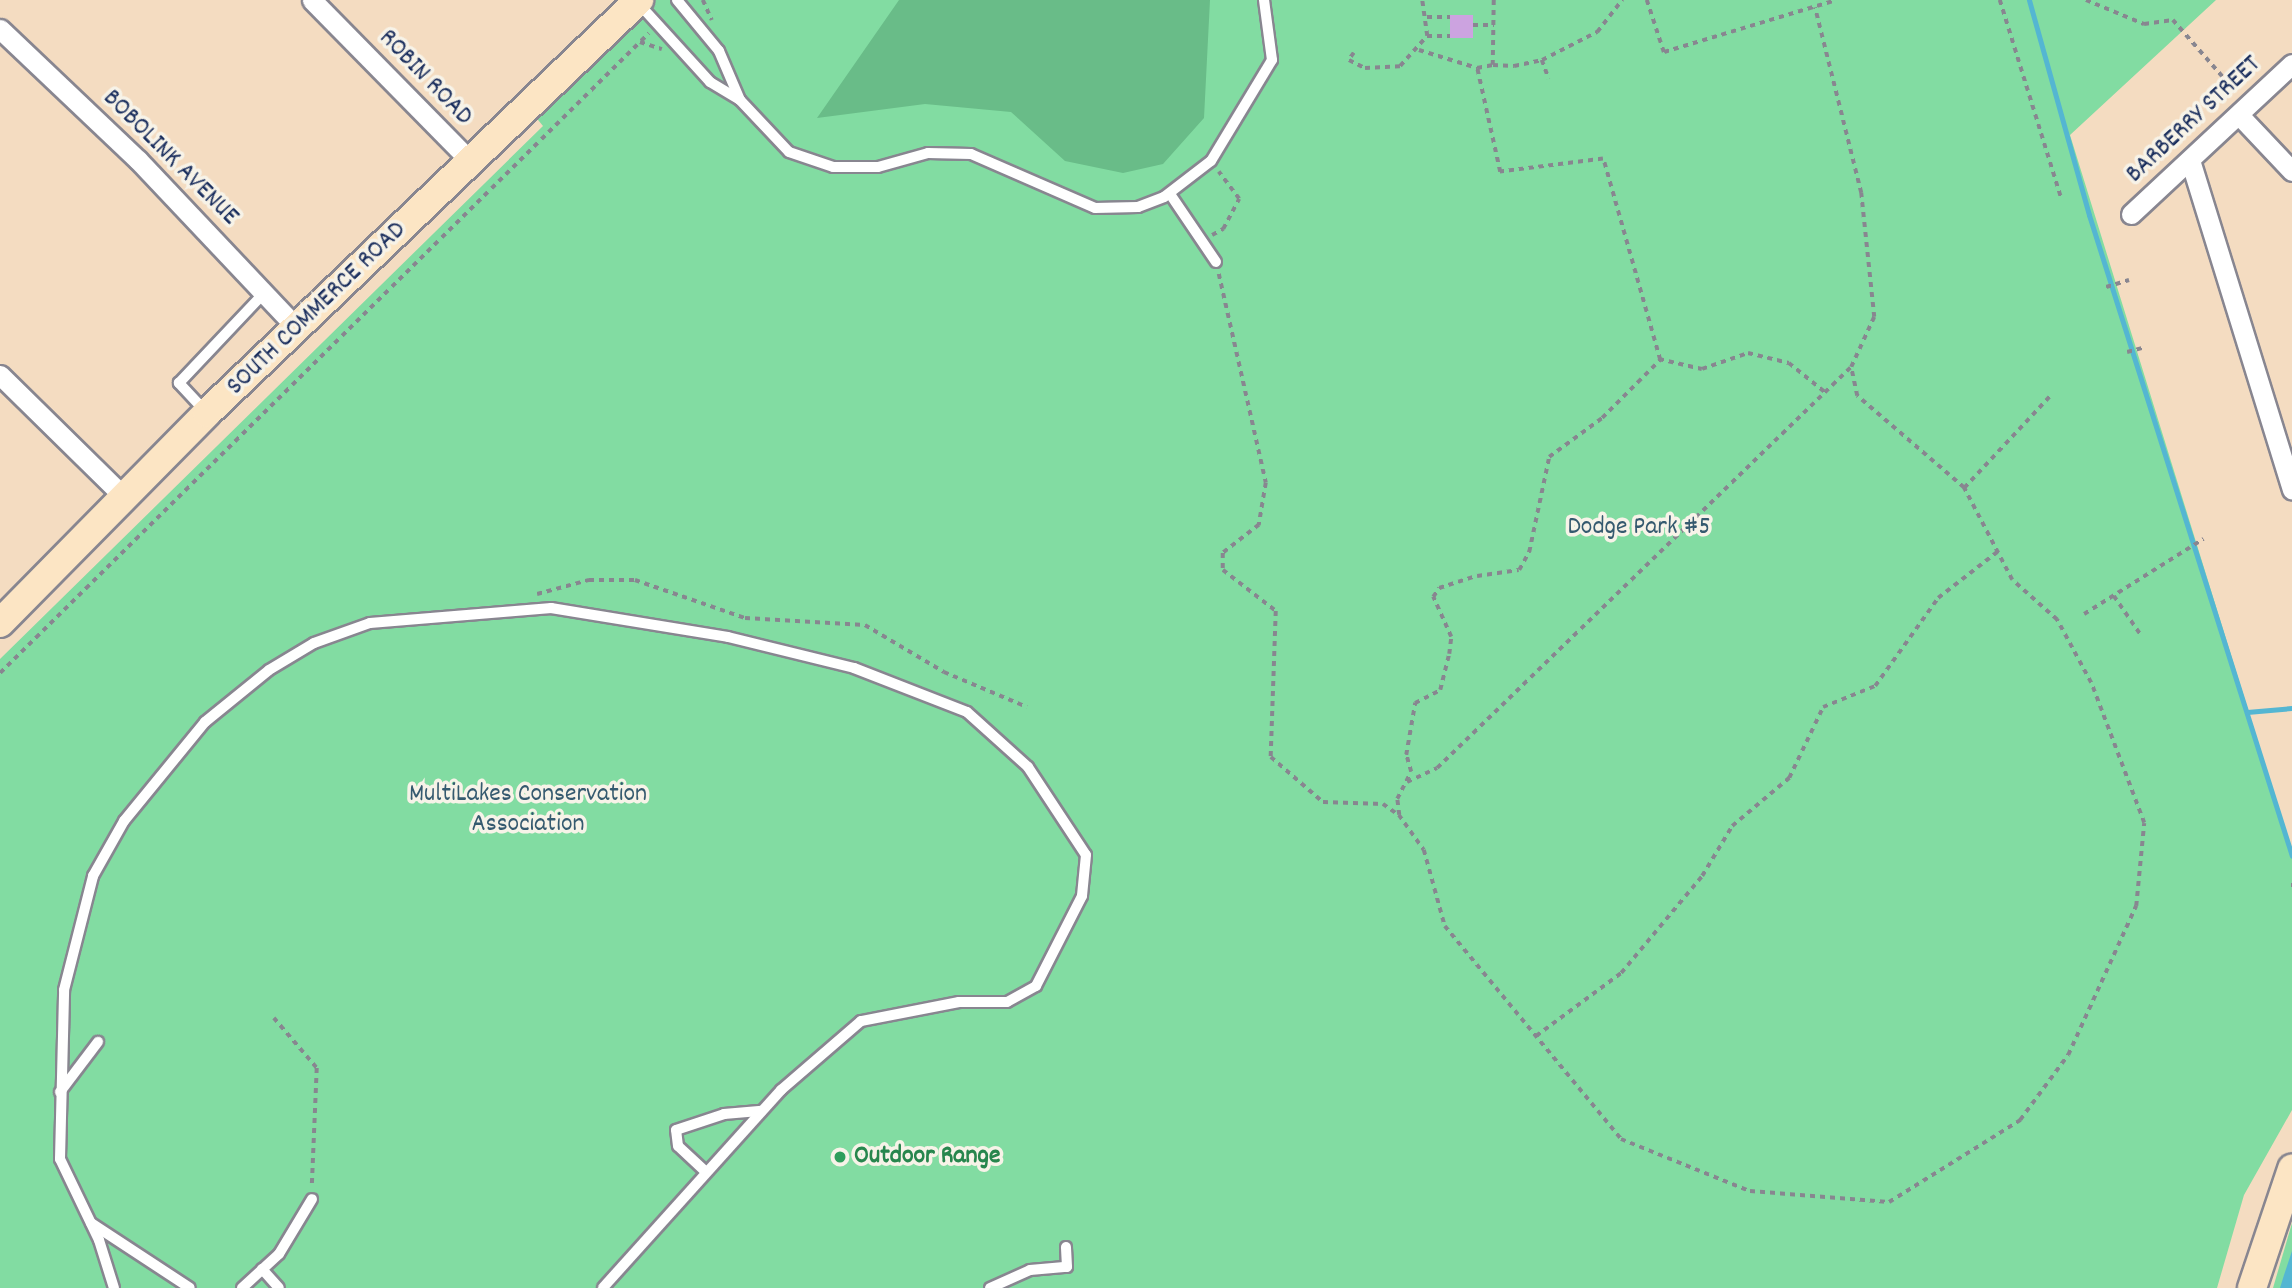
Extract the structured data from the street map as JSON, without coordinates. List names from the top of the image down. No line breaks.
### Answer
{"streets":{"street":["ROBIN ROAD","BARBERRY STREET","BOBOLINK AVENUE","SOUTH COMMERCE ROAD"]},"crossings":[["ROBIN ROAD","SOUTH COMMERCE ROAD"],["BOBOLINK AVENUE","SOUTH COMMERCE ROAD"]],"parks":["Dodge Park #5","MultiLakes Conservation Association"],"places":["Outdoor Range"]}
